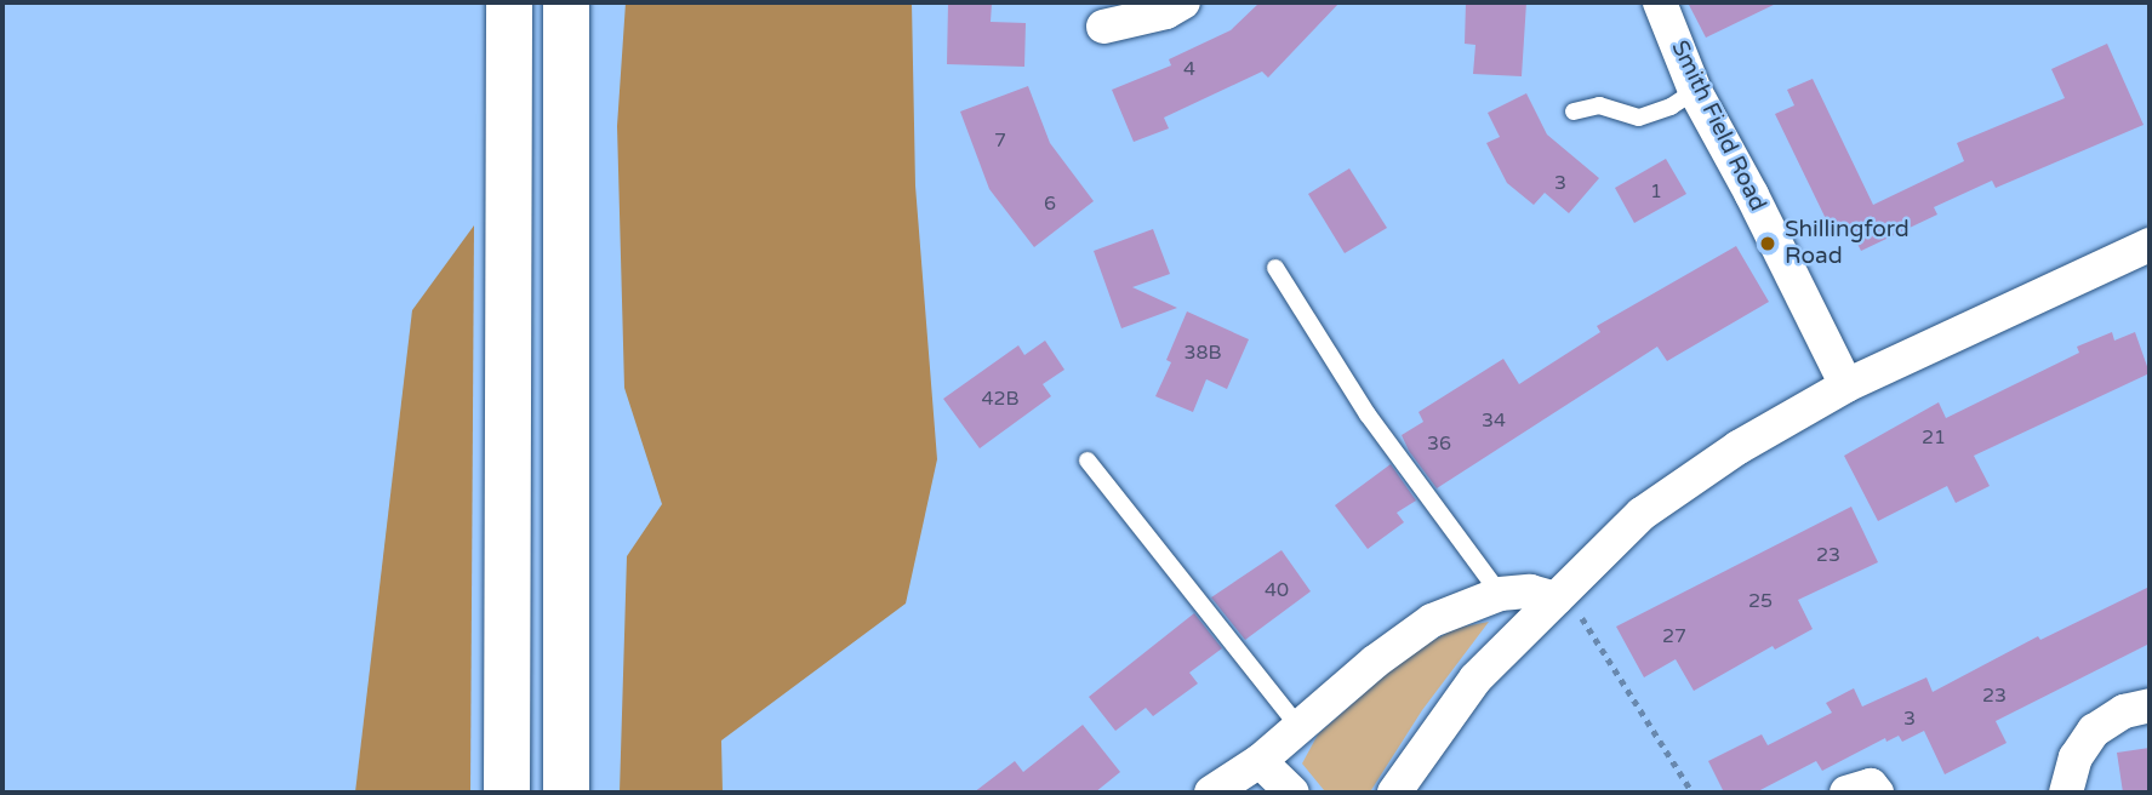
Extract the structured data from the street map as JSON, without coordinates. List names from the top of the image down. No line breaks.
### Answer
{"streets":{"street":["Smith Field Road"]},"places":["Shillingford Road"],"house_numbers":["4","7","3","1","6","38B","42B","34","21","36","23","40","25","27","23","3"]}
